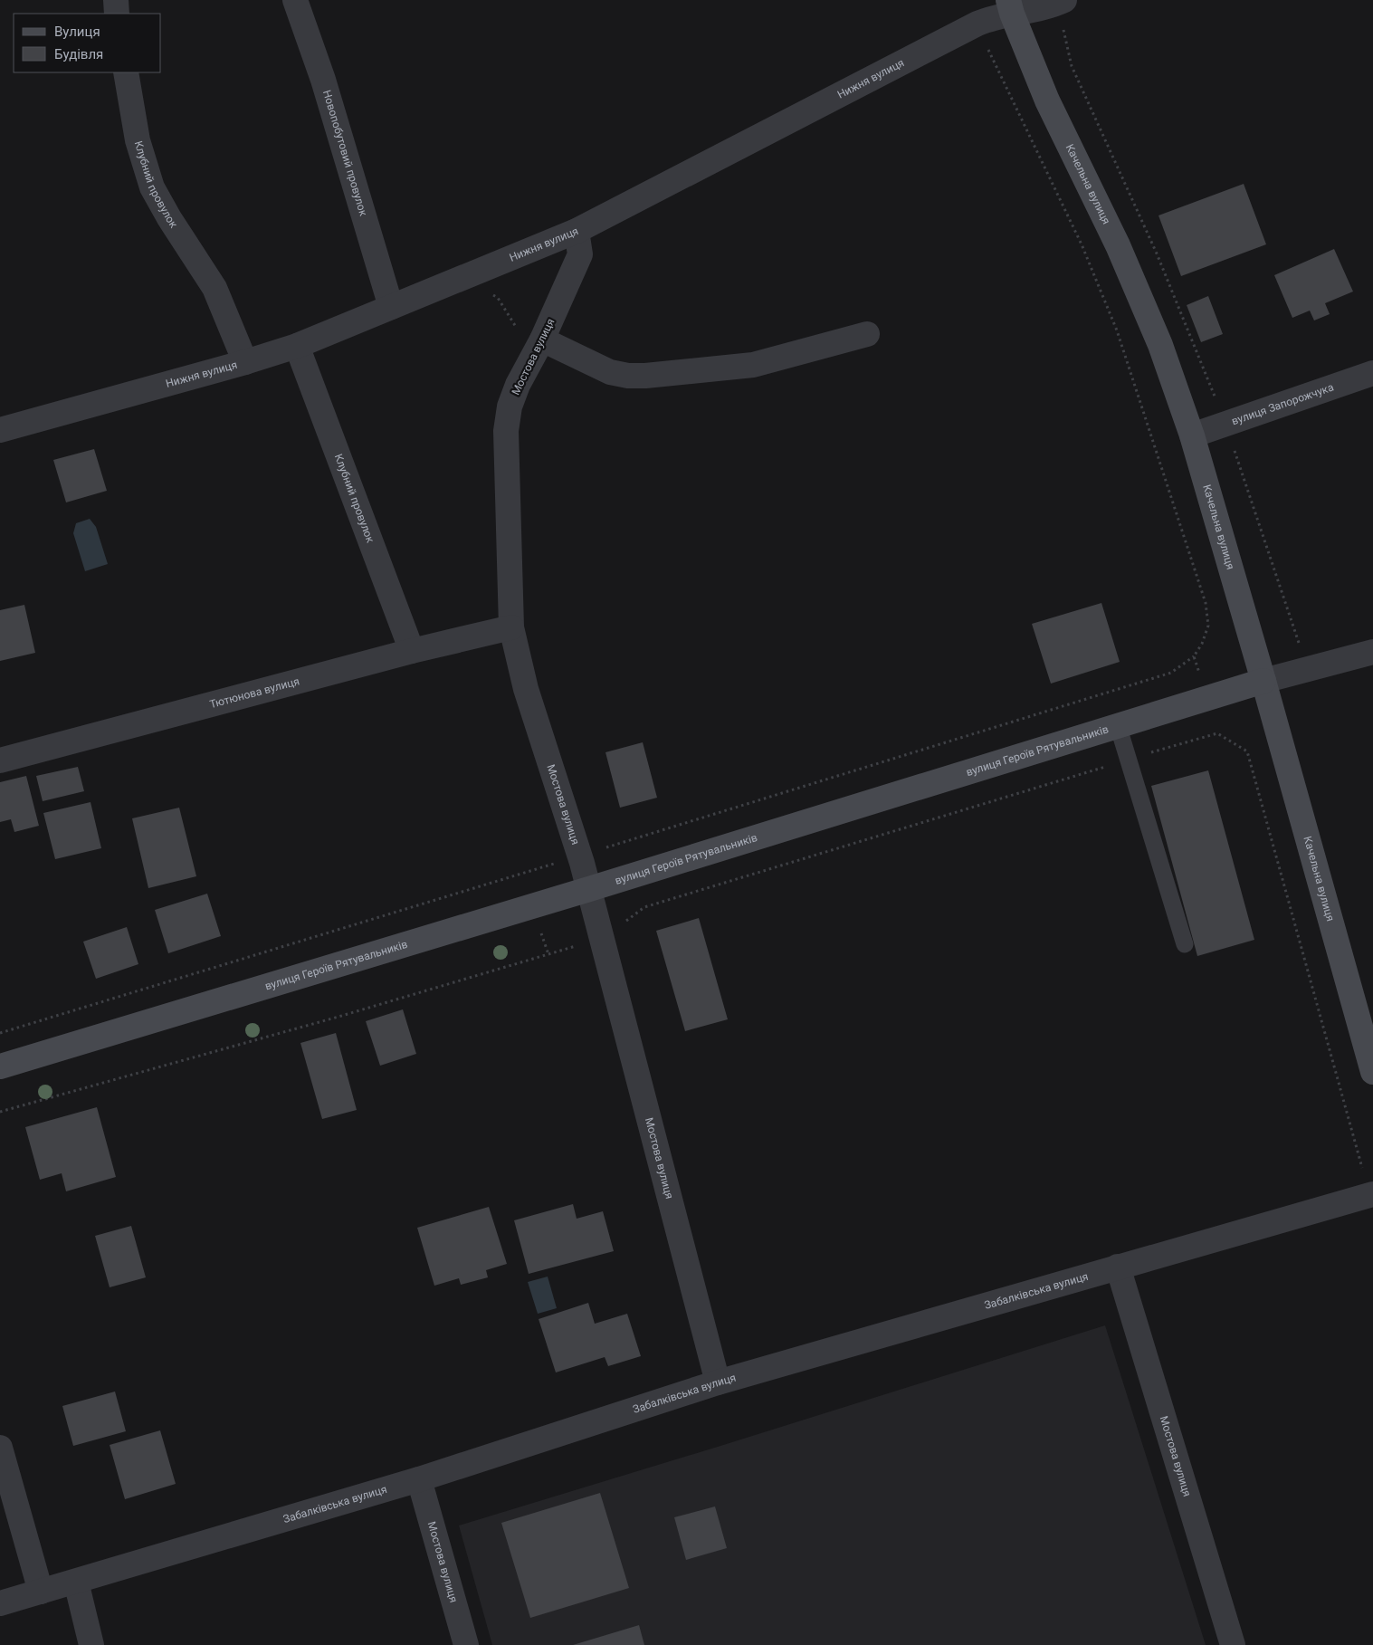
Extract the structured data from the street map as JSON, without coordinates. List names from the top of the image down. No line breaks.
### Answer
{"streets":{"street":["Нижня вулиця","Новопобутовий провулок","Клубний провулок","Качельна вулиця","Мостова вулиця","вулиця Запорожчука","Тютюнова вулиця","вулиця Героїв Рятувальників","Забалківська вулиця"]},"crossings":[["Нижня вулиця","Новопобутовий провулок"],["Нижня вулиця","Клубний провулок"],["Нижня вулиця","Качельна вулиця"],["Нижня вулиця","Мостова вулиця"],["Клубний провулок","Тютюнова вулиця"],["Качельна вулиця","вулиця Запорожчука"],["Качельна вулиця","вулиця Героїв Рятувальників"],["Мостова вулиця","Тютюнова вулиця"],["Мостова вулиця","вулиця Героїв Рятувальників"],["Мостова вулиця","Забалківська вулиця"]],"legend":["Вулиця","Будівля"]}
